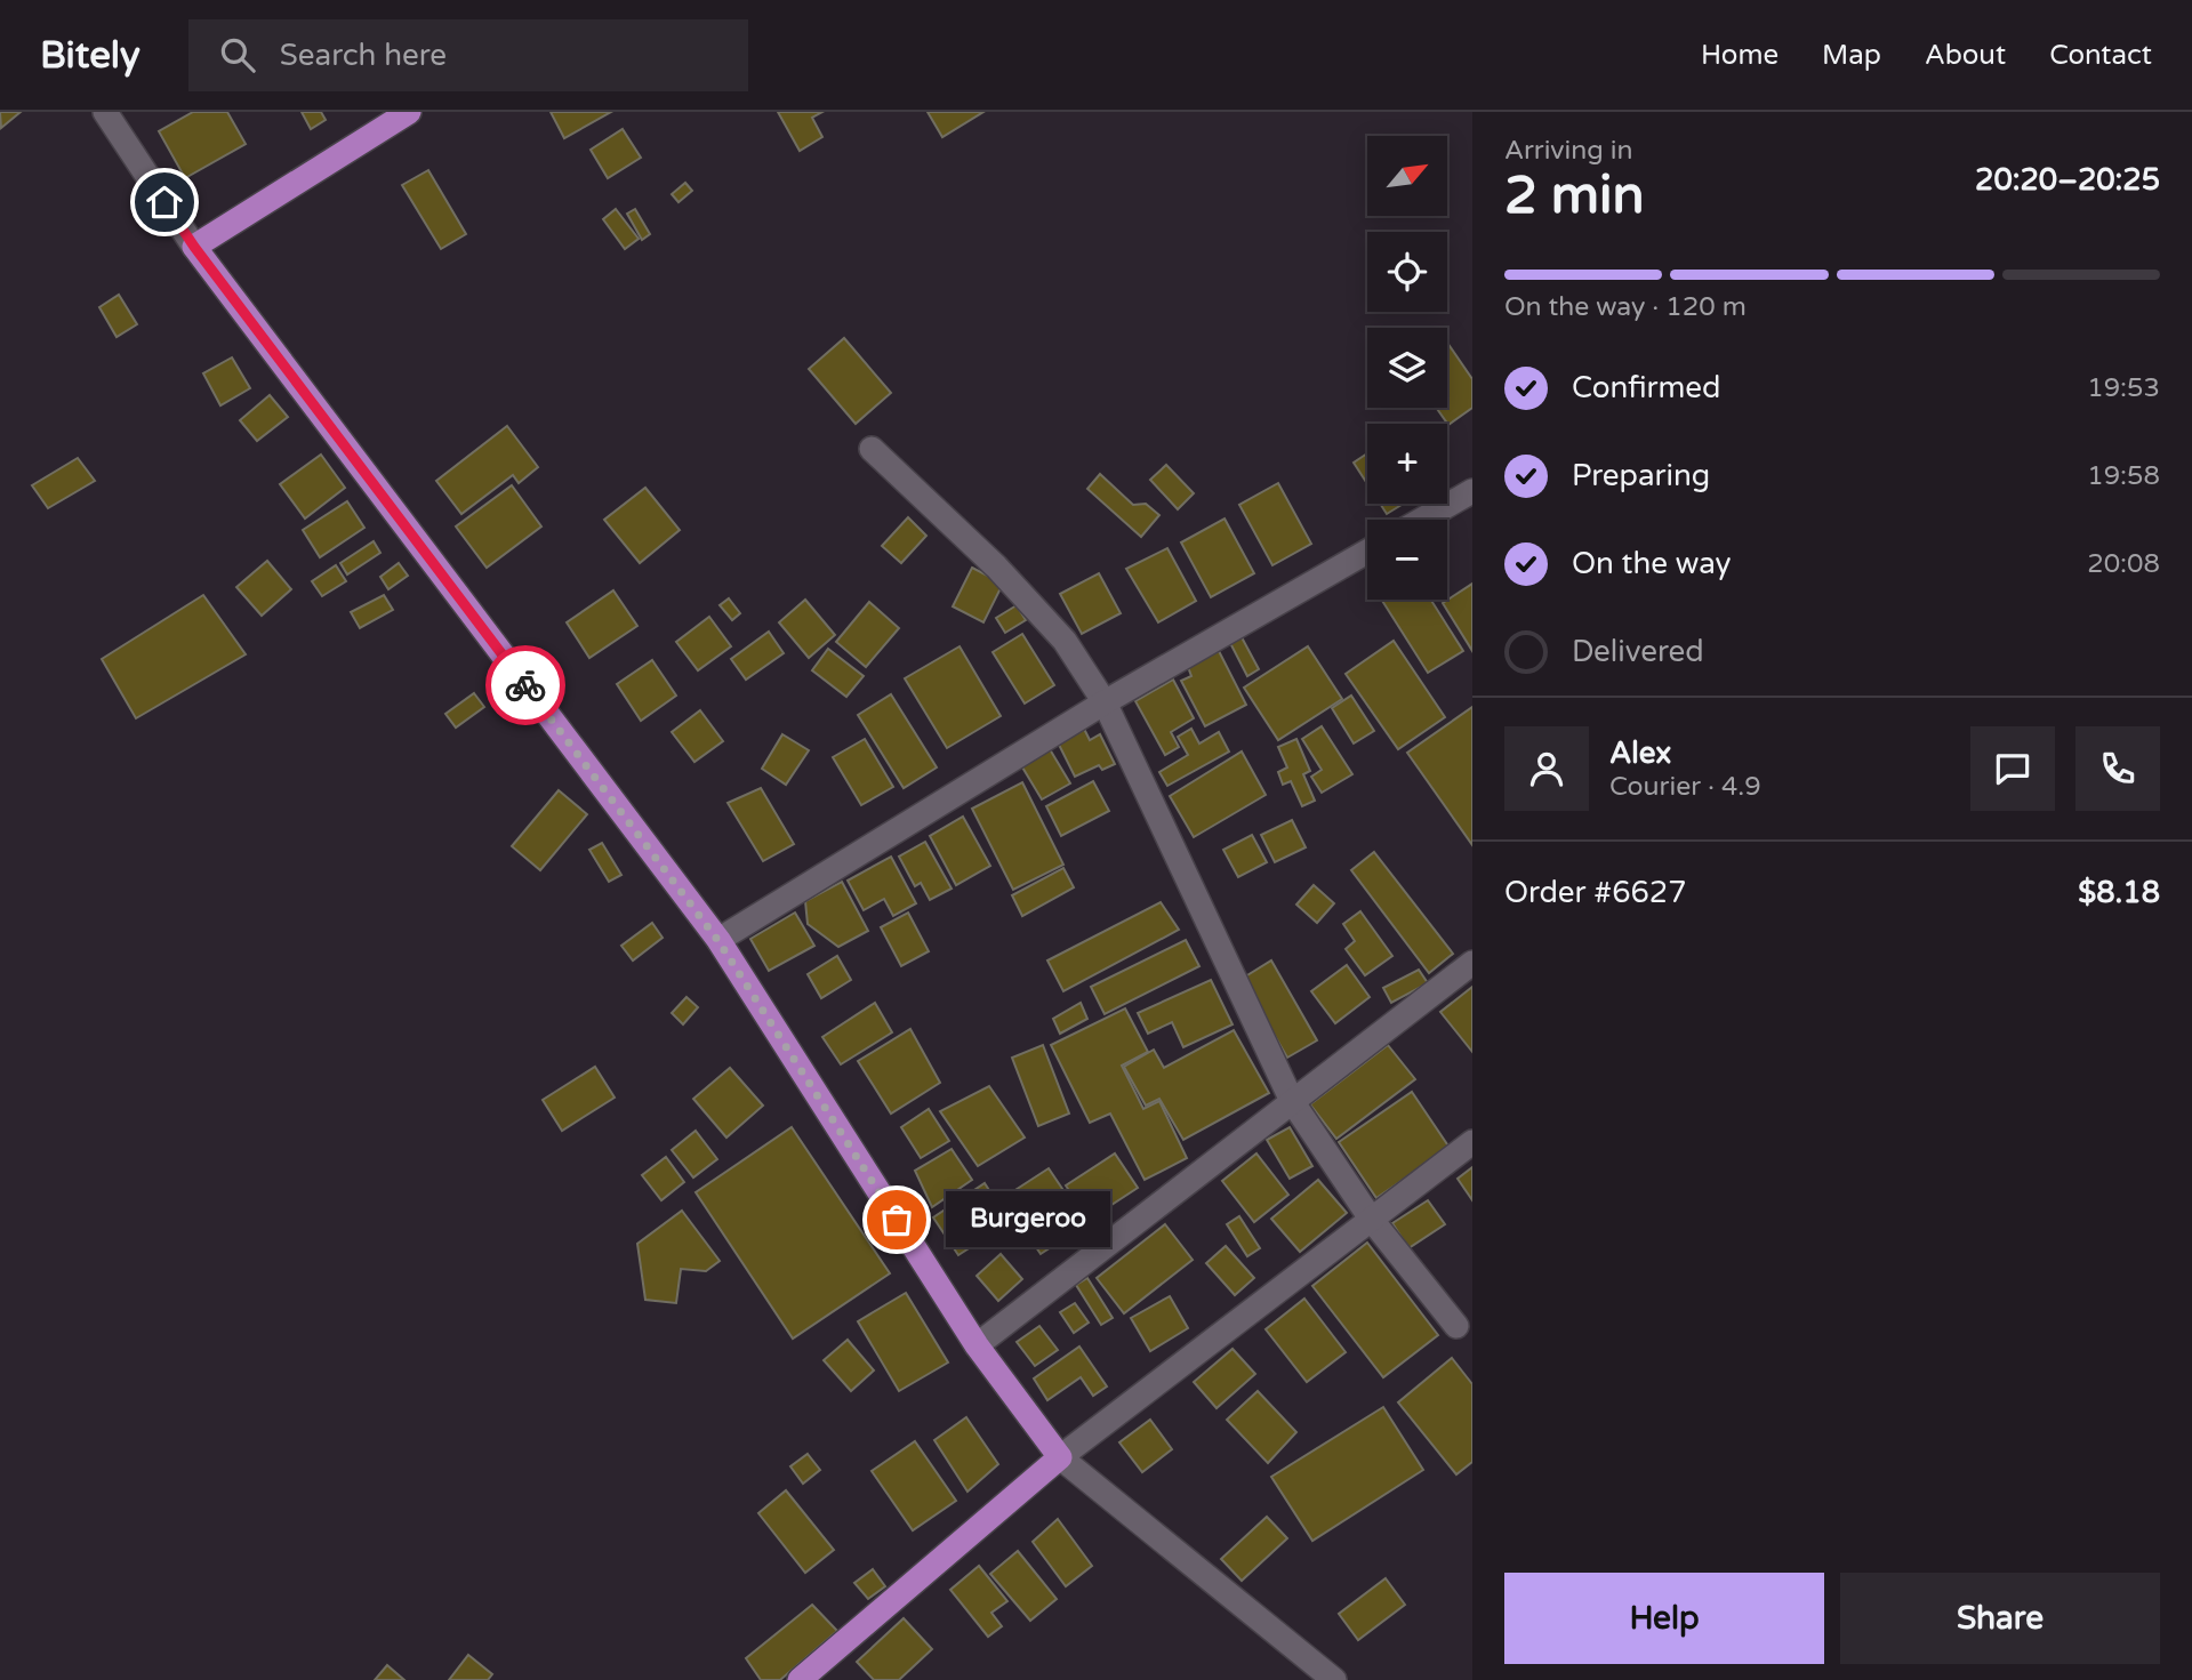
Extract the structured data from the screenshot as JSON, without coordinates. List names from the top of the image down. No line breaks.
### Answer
{"places":["Burgeroo"],"north":"top right","page":{"header":"Bitely","search":"Search here","nav":["Home","Map","About","Contact"],"heading":["2 min","Arriving in","20:20–20:25"],"panel":["Alex","Courier · 4.9","Order #6627","$8.18"],"map_buttons":["+","−"],"bar":"On the way · 120 m","list":[["Confirmed","19:53"],["Preparing","19:58"],["On the way","20:08"],"Delivered"],"bubble":"Burgeroo","buttons":["Help","Share"]}}
